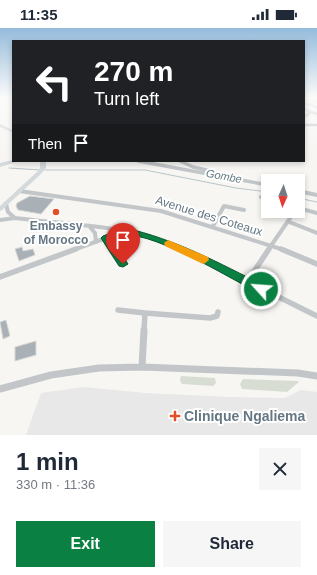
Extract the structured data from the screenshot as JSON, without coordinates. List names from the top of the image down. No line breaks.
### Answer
{"streets":{"street":["Avenue des Coteaux"]},"water":["Gombe"],"places":{"other":["Embassy of Morocco"],"health":["Clinique Ngaliema"]},"north":"bottom","page":{"status":"11:35","turn":["270 m","Turn left"],"then":"Then","heading":["1 min","330 m · 11:36"],"buttons":["Exit","Share"]}}
